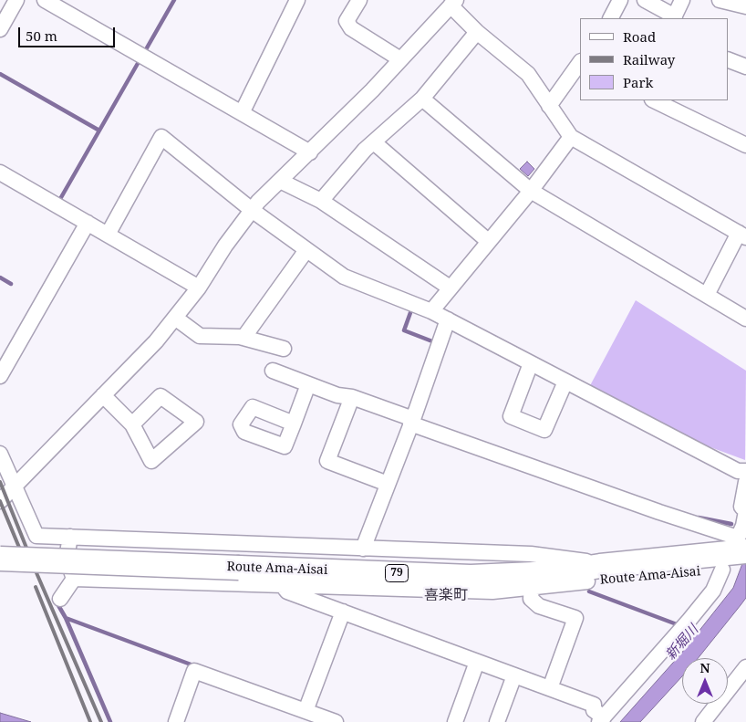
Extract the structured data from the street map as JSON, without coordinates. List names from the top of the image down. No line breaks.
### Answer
{"streets":{"main road":["Route Ama-Aisai","79"]},"districts":["喜楽町"],"water":["新堀川"],"legend":["Road","Railway","Park"],"scale_bar":"50 m","north":"top"}
